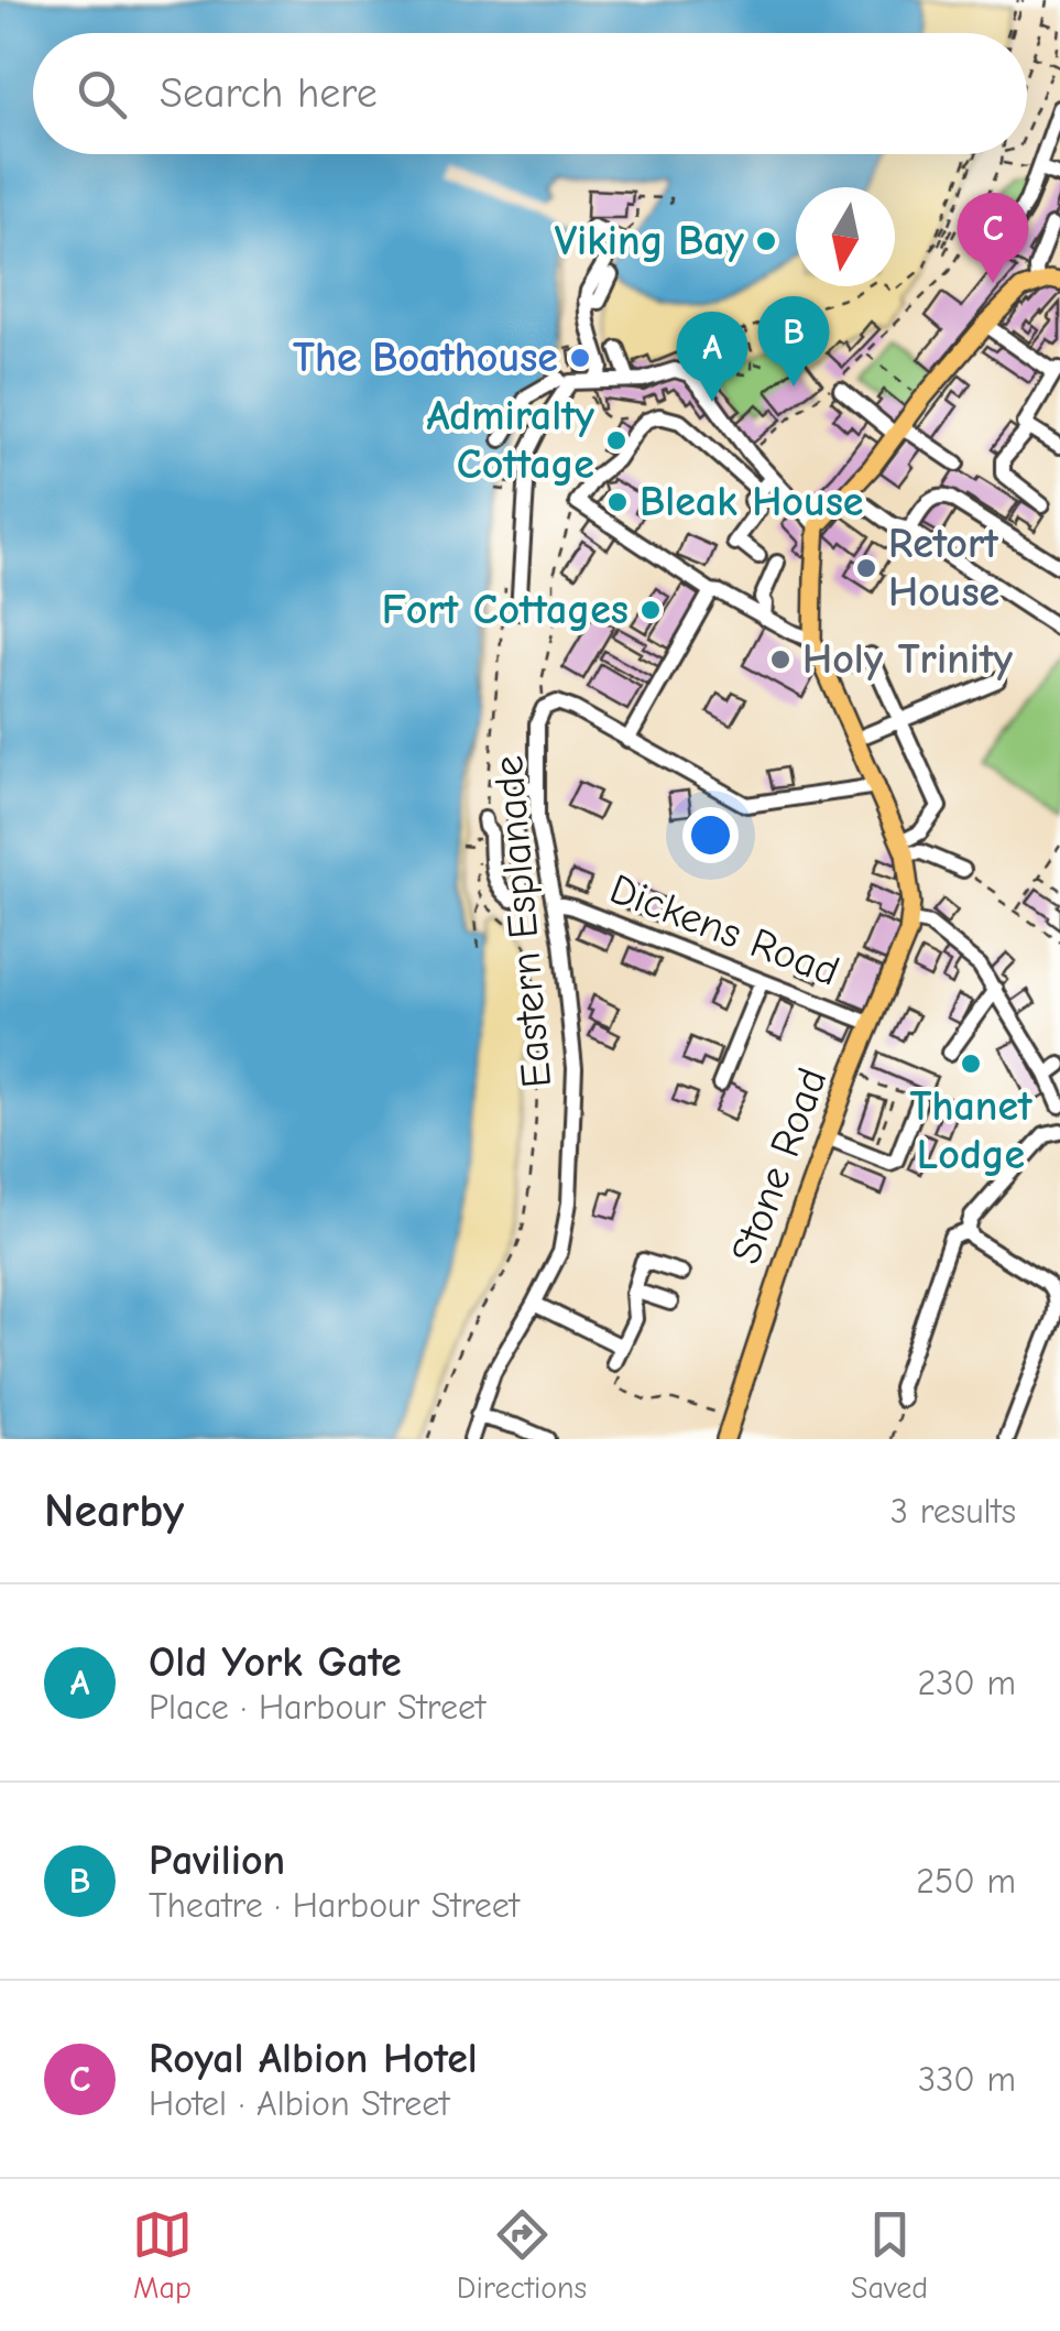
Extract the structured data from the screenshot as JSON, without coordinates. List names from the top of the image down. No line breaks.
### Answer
{"streets":{"main road":["Stone Road"],"street":["Eastern Esplanade","Dickens Road"]},"crossings":[["Eastern Esplanade","Dickens Road"],["Dickens Road","Stone Road"]],"places":["Viking Bay","The Boathouse","Admiralty Cottage","Bleak House","Retort House","Fort Cottages","Holy Trinity","Thanet Lodge"],"north":"bottom","page":{"search":"Search here","pins":["C","B","A"],"heading":["Nearby","3 results"],"list":[{"mark":"A","name":"Old York Gate","note":"Place · Harbour Street","value":"230 m"},{"mark":"B","name":"Pavilion","note":"Theatre · Harbour Street","value":"250 m"},{"mark":"C","name":"Royal Albion Hotel","note":"Hotel · Albion Street","value":"330 m"}],"nav":["Map","Directions","Saved"]}}
